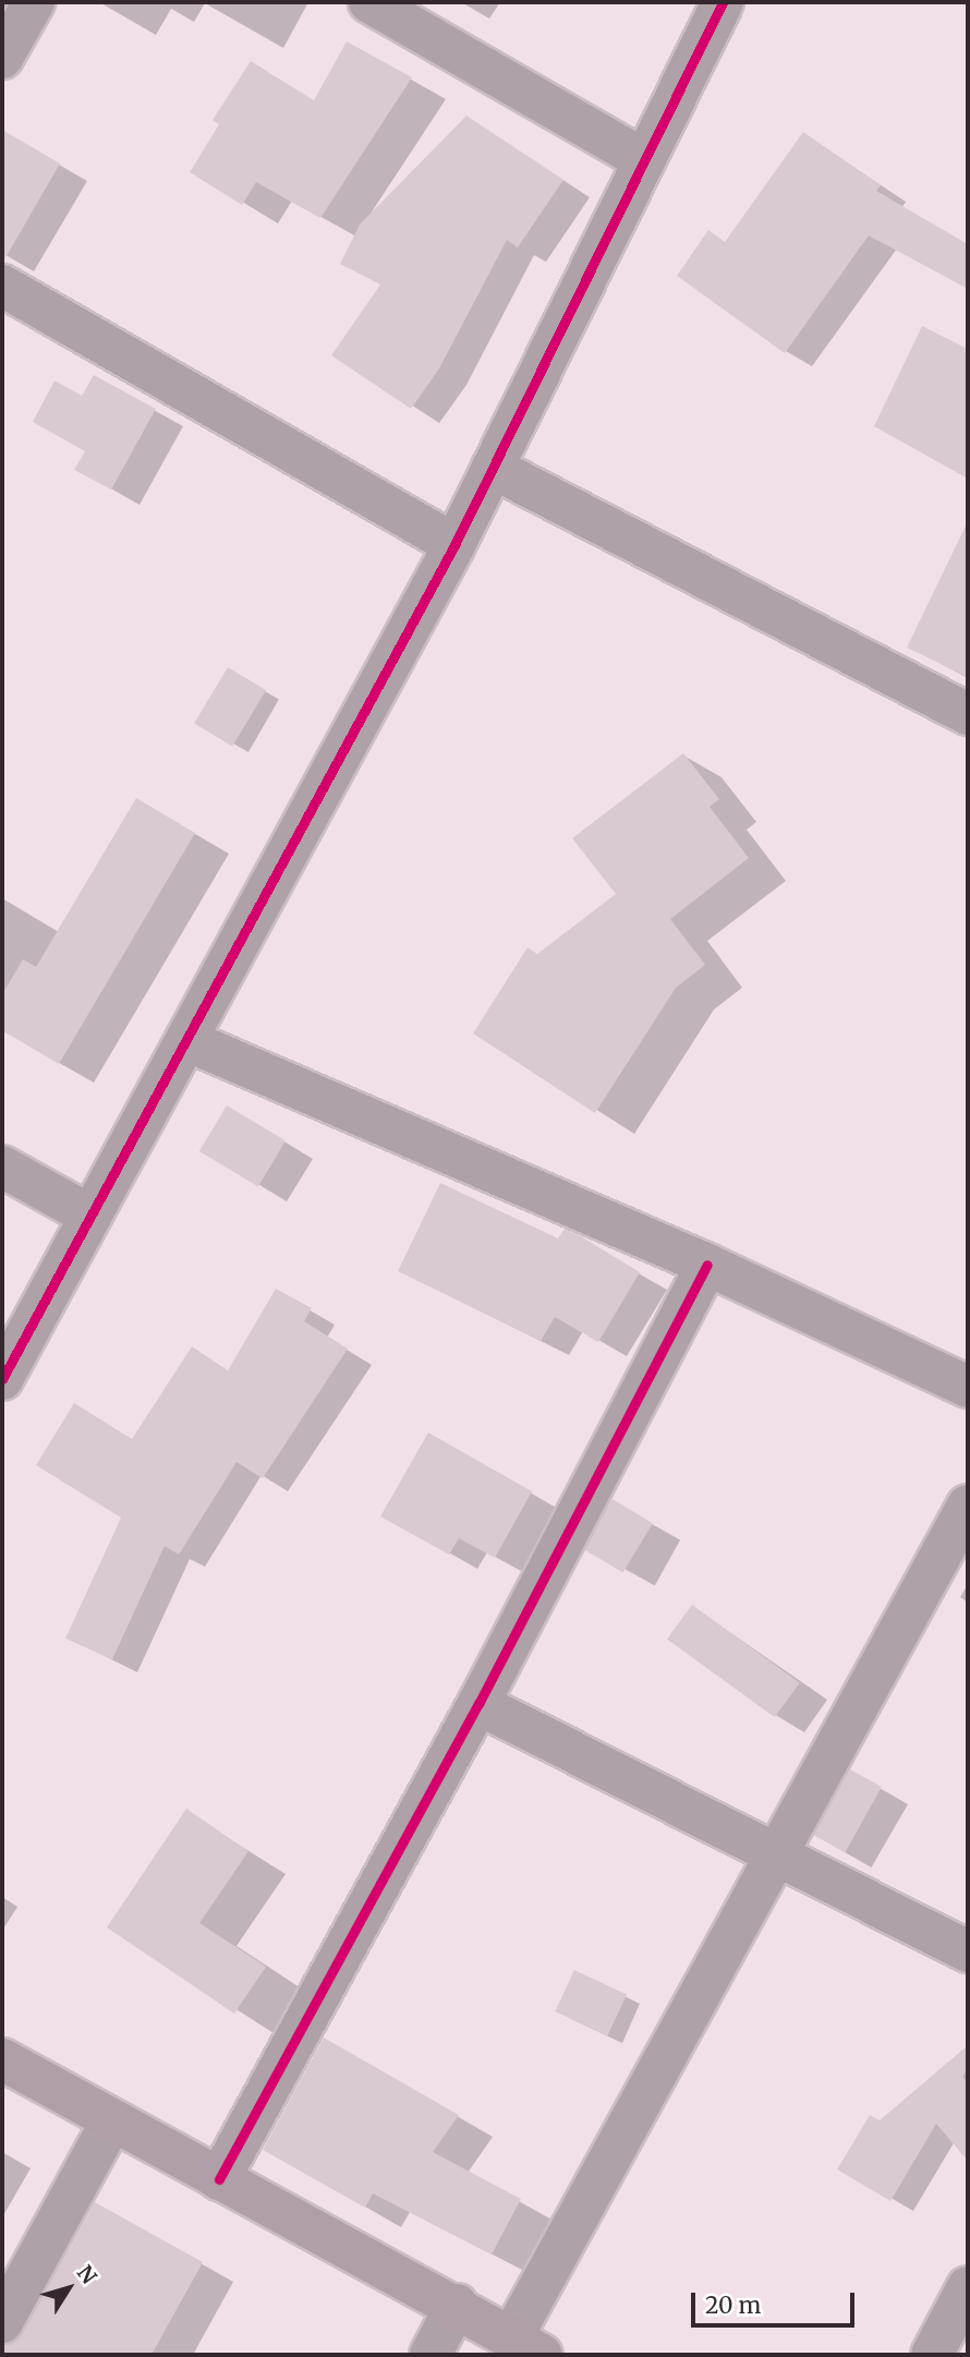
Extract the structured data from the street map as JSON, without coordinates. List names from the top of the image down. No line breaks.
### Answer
{"scale_bar":"20 m","north":"top right"}
